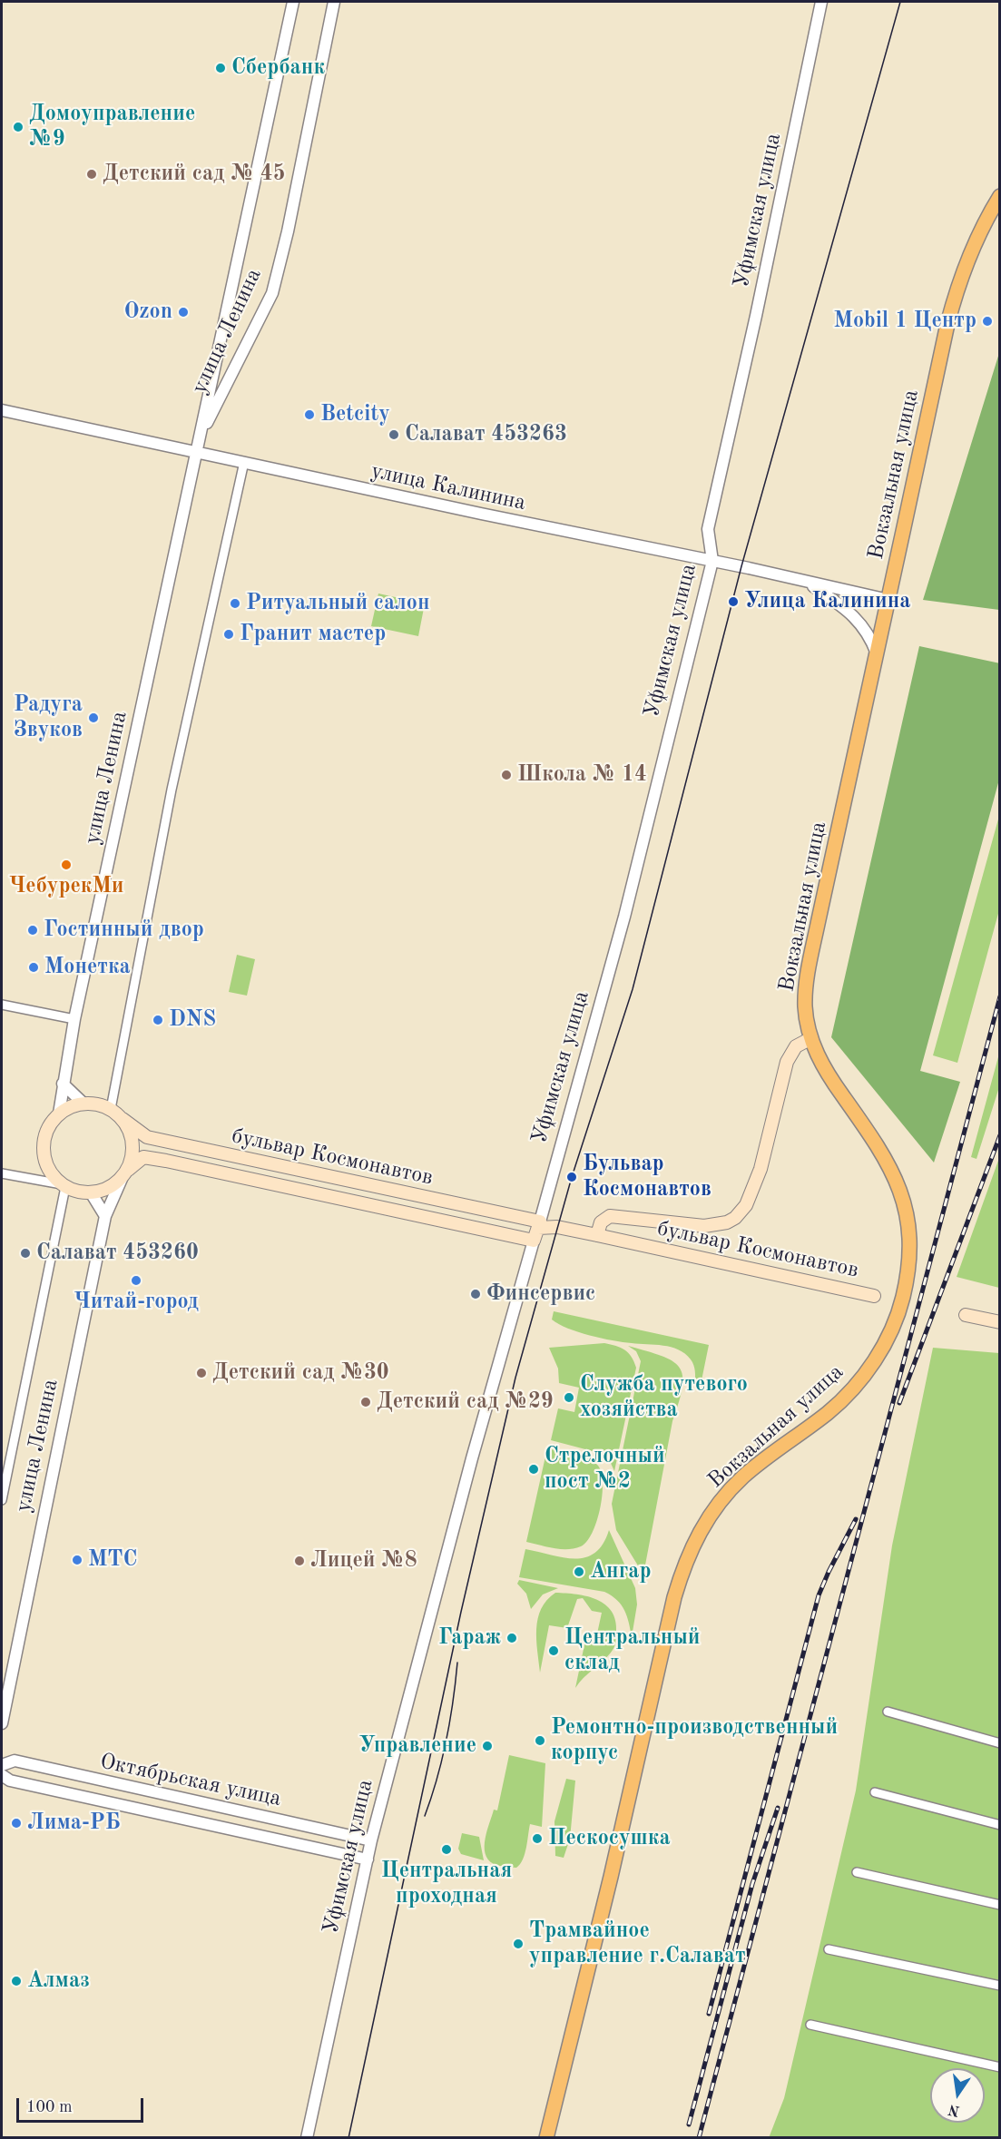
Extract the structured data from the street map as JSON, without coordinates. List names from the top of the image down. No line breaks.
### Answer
{"streets":{"main road":["Уфимская улица","улица Ленина","Вокзальная улица","бульвар Космонавтов"],"street":["улица Калинина","Октябрьская улица"]},"crossings":[["Уфимская улица","улица Калинина"],["Уфимская улица","бульвар Космонавтов"],["Уфимская улица","Октябрьская улица"],["улица Ленина","улица Калинина"],["улица Ленина","бульвар Космонавтов"],["Вокзальная улица","улица Калинина"]],"places":["Сбербанк","Домоуправление №9","Детский сад № 45","Ozon","Mobil 1 Центр","Betcity","Салават 453263","Улица Калинина","Ритуальный салон","Гранит мастер","Радуга Звуков","Школа № 14","ЧебурекМи","Гостинный двор","Монетка","DNS","Бульвар Космонавтов","Салават 453260","Читай-город","Финсервис","Детский сад №30","Служба путевого хозяйства","Детский сад №29","Стрелочный пост №2","МТС","Лицей №8","Ангар","Гараж","Центральный склад","Ремонтно-производственный корпус","Управление","Лима-РБ","Пескосушка","Центральная проходная","Трамвайное управление г.Салават","Алмаз"],"scale_bar":"100 m","north":"bottom"}
